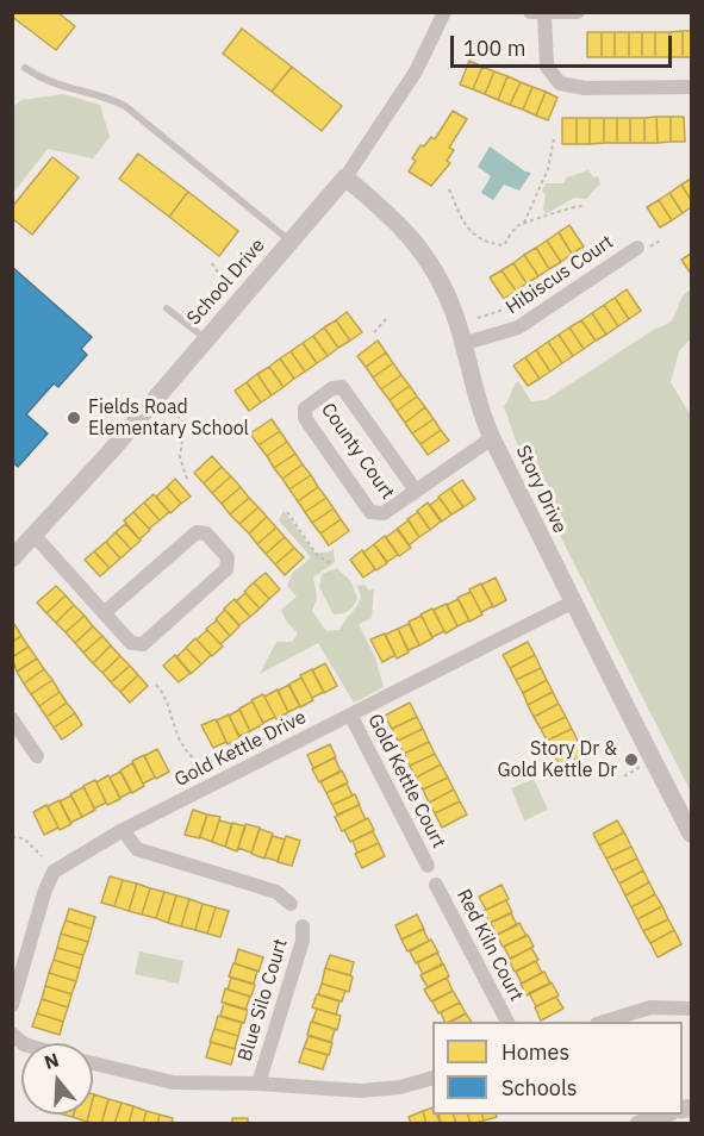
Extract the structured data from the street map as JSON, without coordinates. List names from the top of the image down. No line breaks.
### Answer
{"streets":{"street":["Hibiscus Court","School Drive","County Court","Story Drive","Gold Kettle Drive","Gold Kettle Court","Red Kiln Court","Blue Silo Court"]},"crossings":[["Hibiscus Court","Story Drive"],["School Drive","Story Drive"],["County Court","Story Drive"],["Story Drive","Gold Kettle Drive"],["Gold Kettle Drive","Gold Kettle Court"]],"places":["Fields Road Elementary School","Story Dr & Gold Kettle Dr"],"legend":["Homes","Schools"],"scale_bar":"100 m","north":"top"}
